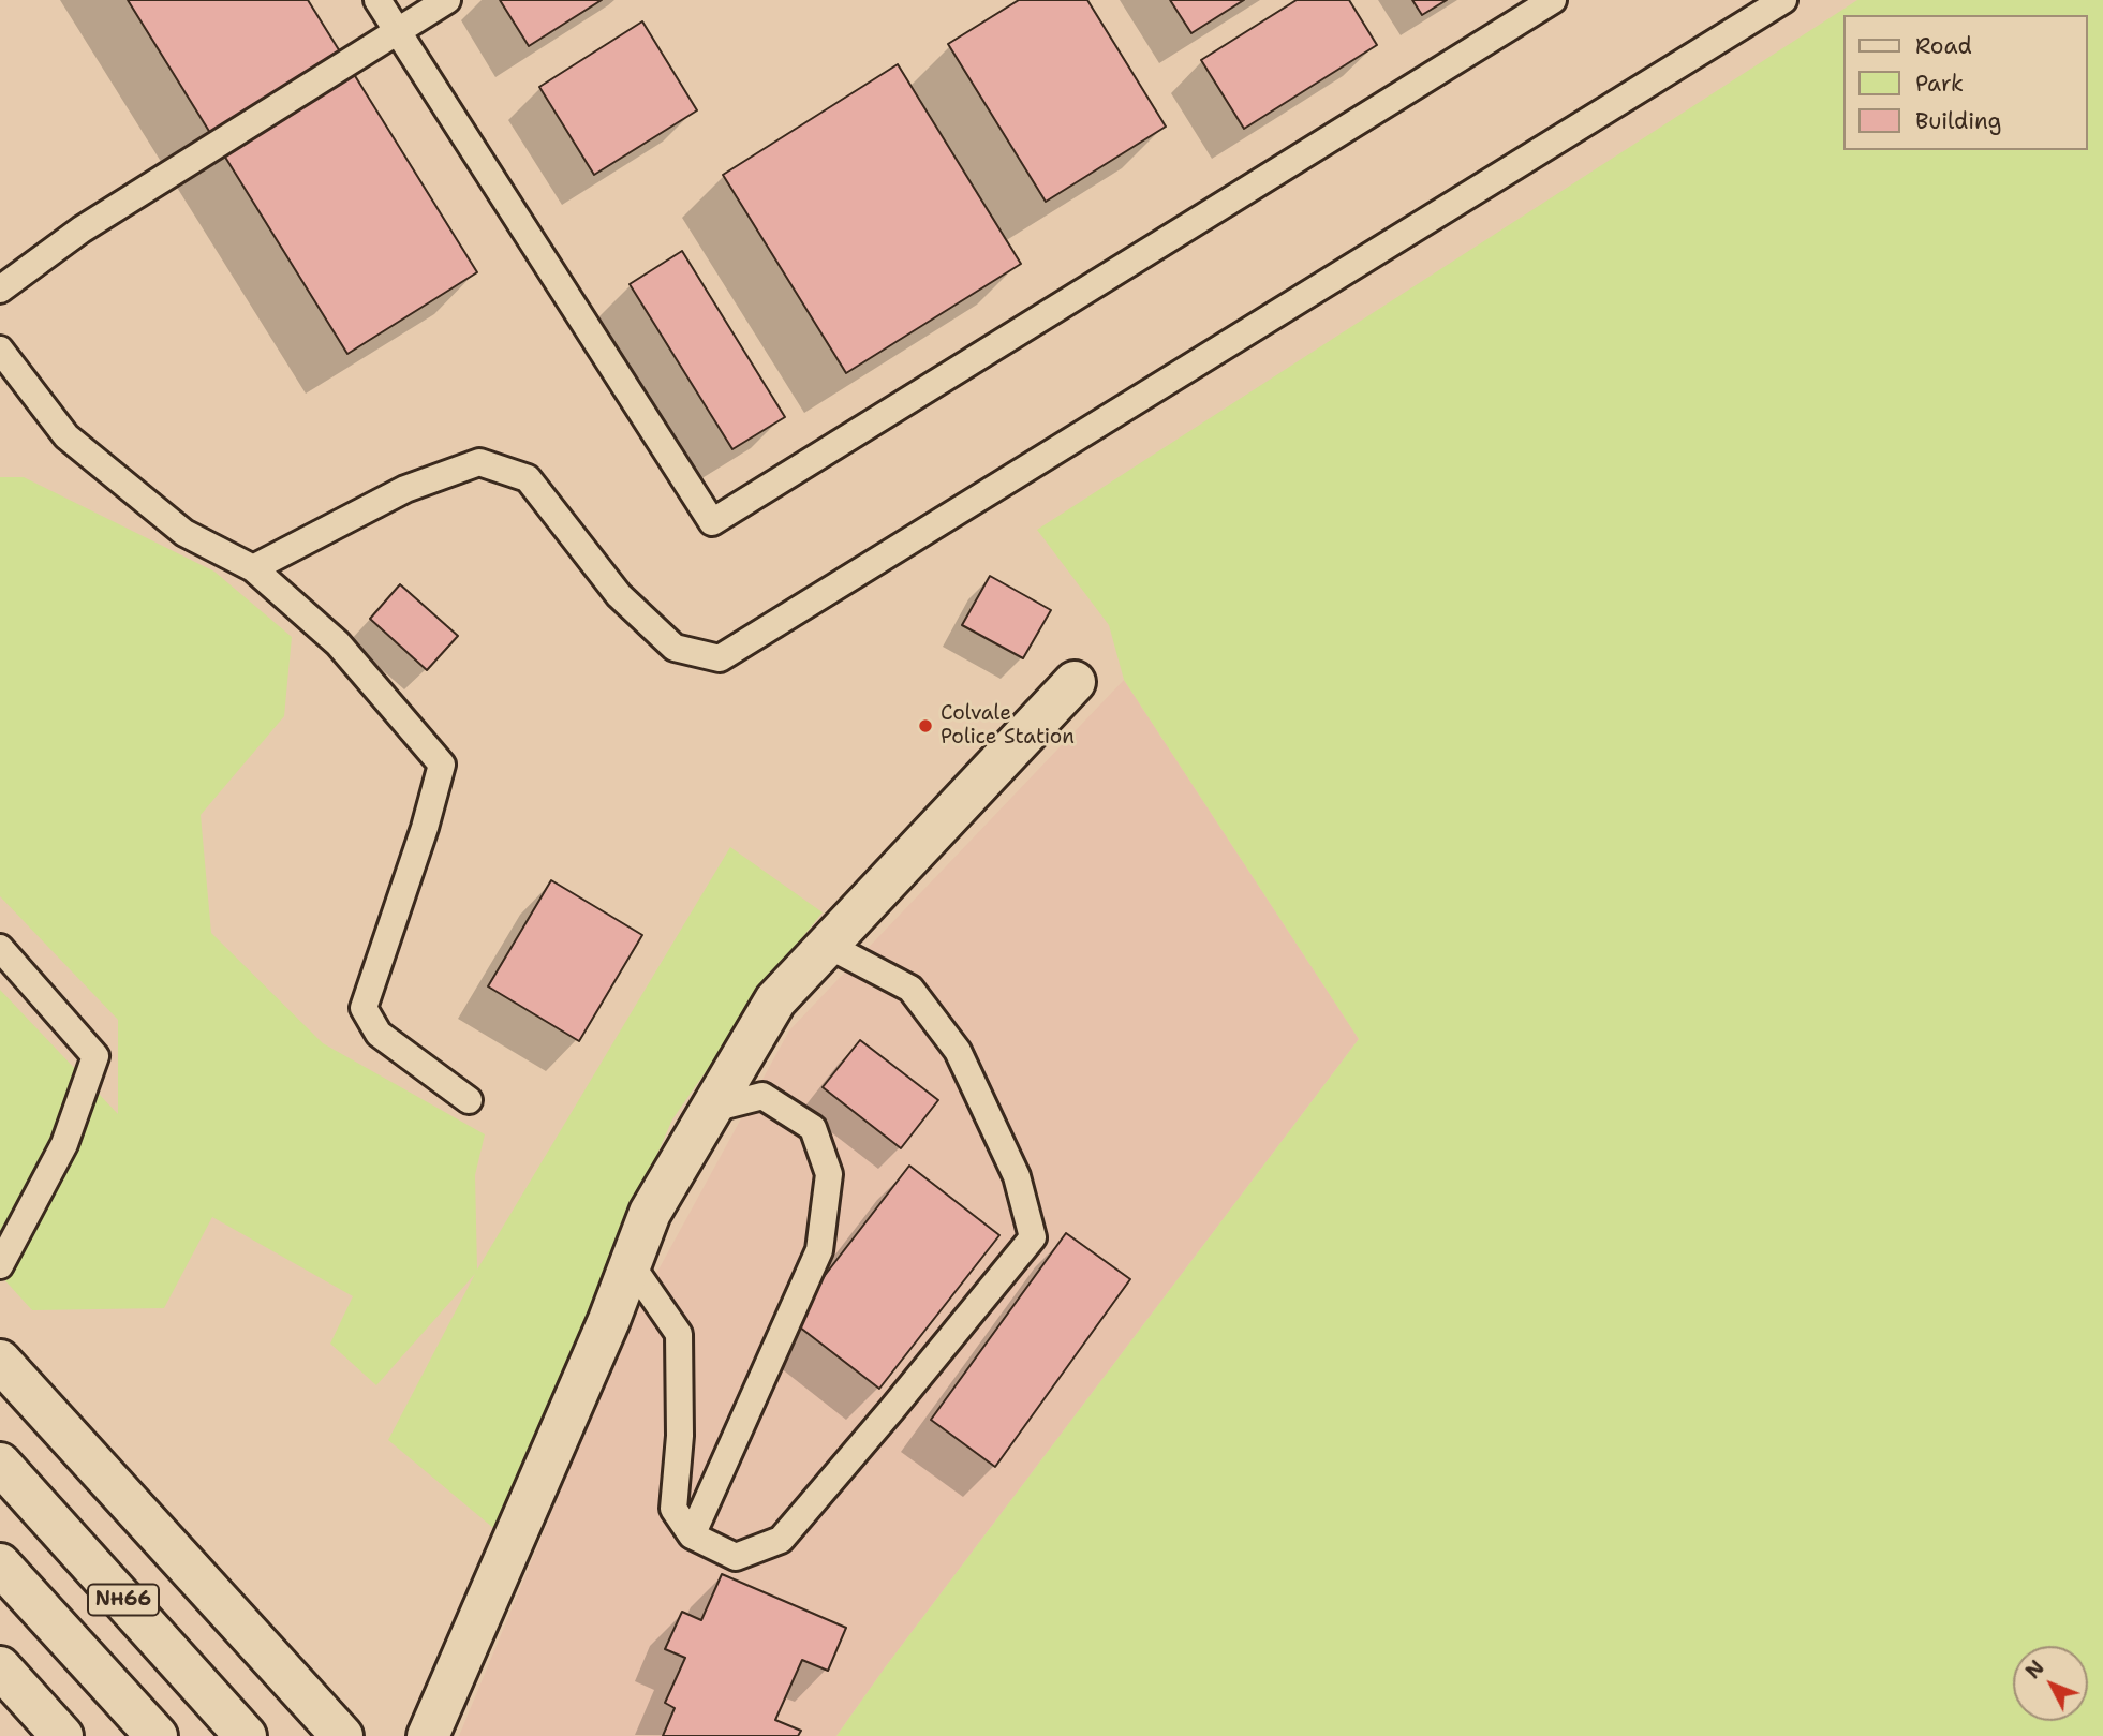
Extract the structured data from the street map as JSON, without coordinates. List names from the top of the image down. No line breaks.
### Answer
{"streets":{"main road":["NH66"]},"places":["Colvale Police Station"],"legend":["Road","Park","Building"],"north":"top left"}
